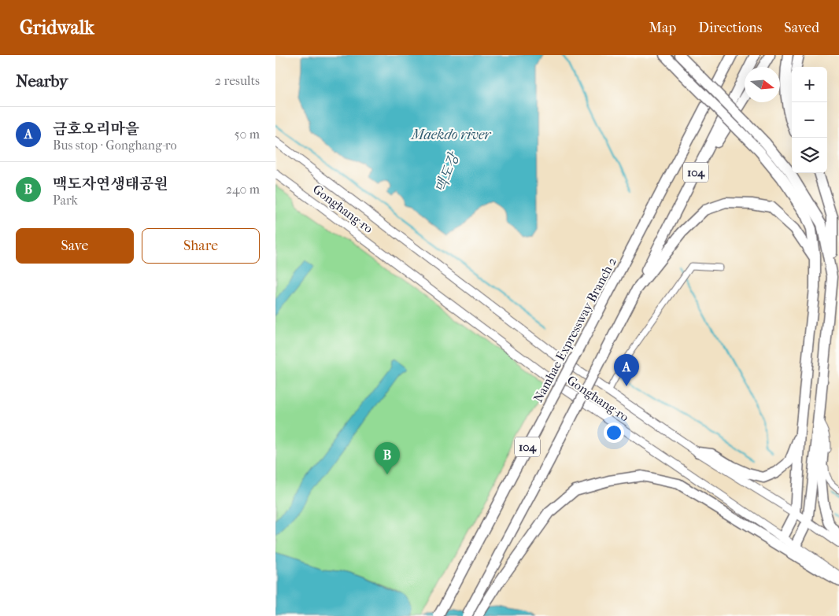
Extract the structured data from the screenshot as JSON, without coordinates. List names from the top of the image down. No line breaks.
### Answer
{"streets":{"highway":["104","Namhae Expressway Branch 2"],"main road":["Gonghang-ro"]},"water":["Maekdo river","맥도강"],"north":"right","page":{"header":"Gridwalk","nav":["Map","Directions","Saved"],"heading":["Nearby","2 results"],"map_buttons":["+","−"],"list":[{"mark":"A","name":"금호오리마을","note":"Bus stop · Gonghang-ro","value":"50 m"},{"mark":"B","name":"맥도자연생태공원","note":"Park","value":"240 m"}],"buttons":["Save","Share"],"pins":["A","B"]}}
